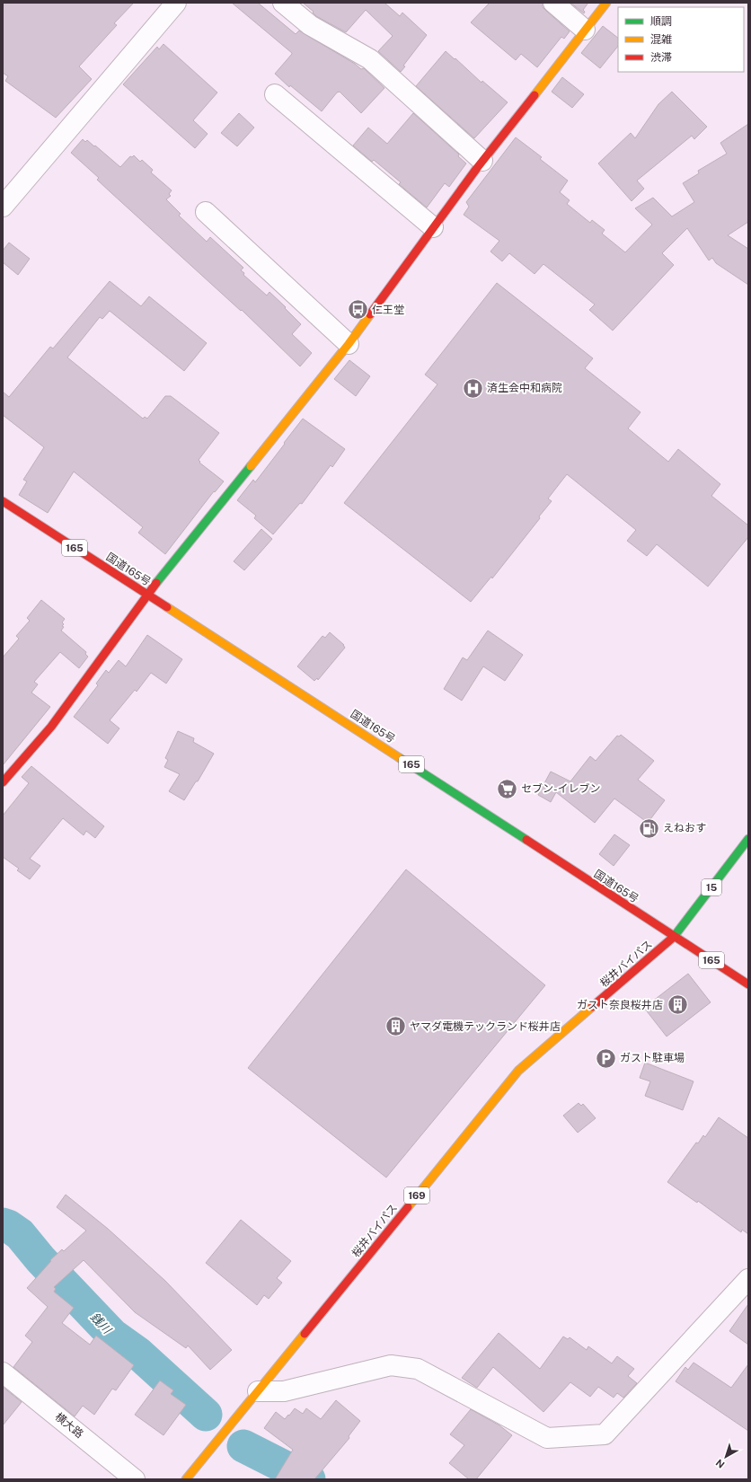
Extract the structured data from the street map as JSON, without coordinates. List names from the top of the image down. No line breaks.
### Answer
{"streets":{"main road":["165","国道165号","15","桜井バイパス","169"],"street":["横大路"]},"crossings":[["国道165号","15"],["国道165号","桜井バイパス"],["15","桜井バイパス"]],"water":["銭川"],"places":{"bus stop":["仁王堂"],"hospital":["済生会中和病院"],"supermarket":["セブン-イレブン"],"fuel station":["えねおす"],"building":["ガスト奈良桜井店","ヤマダ電機テックランド桜井店"],"parking":["ガスト駐車場"]},"legend":["順調","混雑","渋滞"],"north":"bottom left"}
